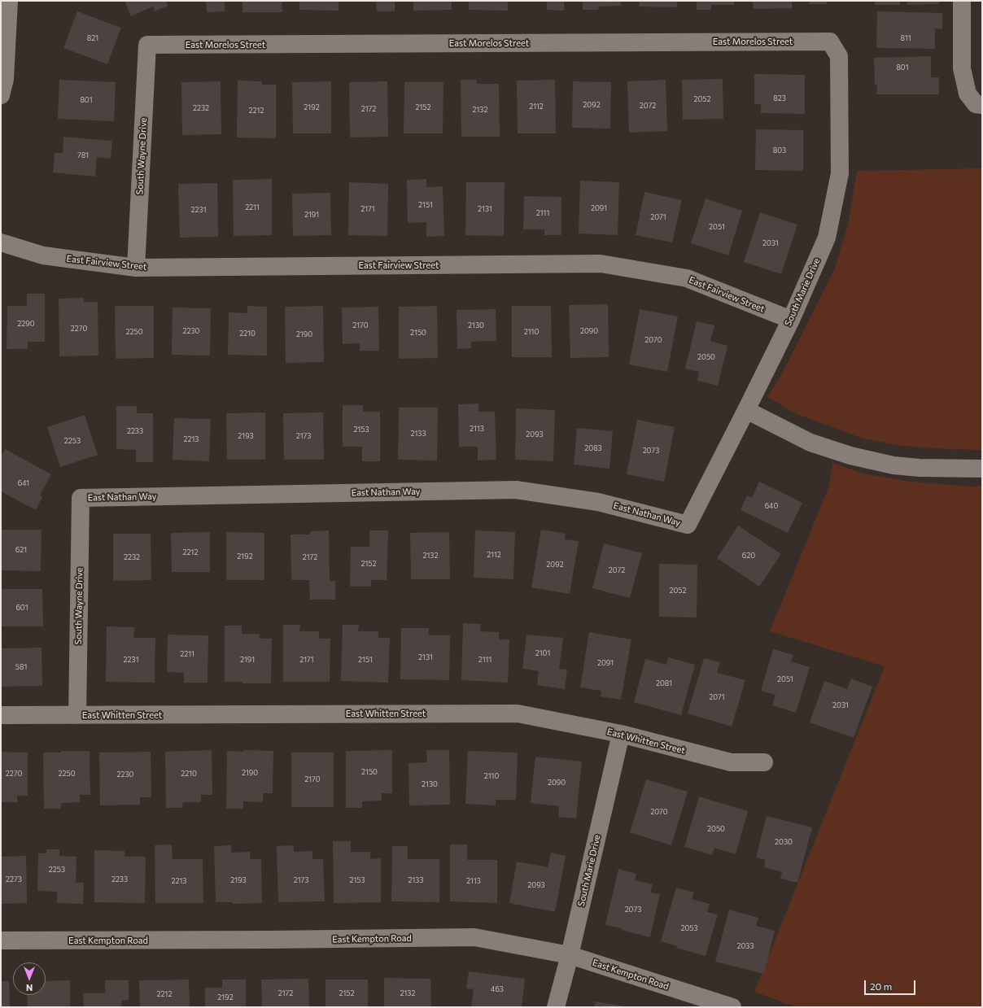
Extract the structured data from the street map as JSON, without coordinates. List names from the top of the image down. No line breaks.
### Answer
{"streets":{"street":["East Morelos Street","South Wayne Drive","East Fairview Street","South Marie Drive","East Nathan Way","East Whitten Street","East Kempton Road"]},"crossings":[["East Morelos Street","South Wayne Drive"],["East Morelos Street","South Marie Drive"],["South Wayne Drive","East Fairview Street"],["South Wayne Drive","East Nathan Way"],["South Wayne Drive","East Whitten Street"],["East Fairview Street","South Marie Drive"],["South Marie Drive","East Nathan Way"],["South Marie Drive","East Whitten Street"],["South Marie Drive","East Kempton Road"]],"house_numbers":["821","811","801","823","2052","801","2092","2072","2112","2192","2152","2232","2172","2132","2212","803","781","2151","2211","2091","2171","2131","2231","2111","2191","2071","2051","2031","2290","2170","2130","2270","2230","2090","2250","2110","2150","2210","2190","2070","2050","2113","2153","2233","2133","2093","2193","2173","2213","2253","2083","2073","641","640","621","2212","2112","2132","620","2192","2232","2172","2152","2092","2072","2052","601","2101","2211","2131","2231","2191","2171","2151","2111","2091","581","2051","2081","2071","2031","2150","2190","2270","2250","2210","2230","2110","2170","2090","2130","2070","2050","2030","2253","2273","2233","2193","2173","2153","2133","2213","2113","2093","2073","2053","2033","463","2172","2152","2132","2212","2192"],"scale_bar":"20 m","north":"bottom"}
